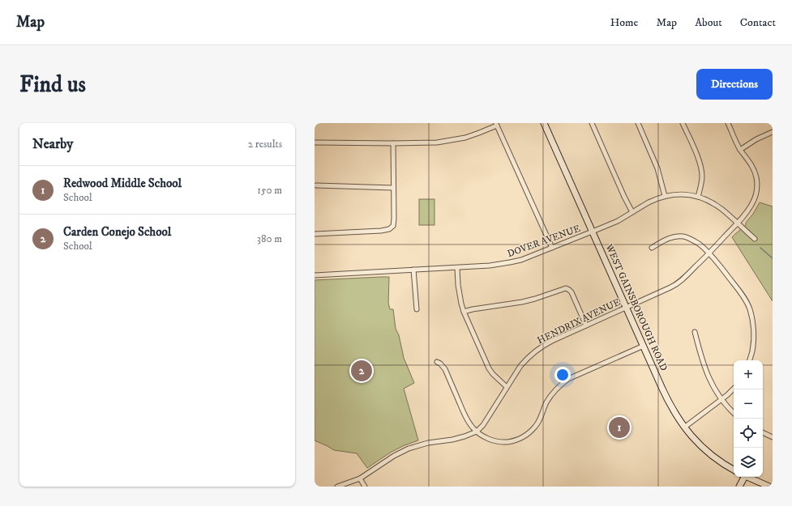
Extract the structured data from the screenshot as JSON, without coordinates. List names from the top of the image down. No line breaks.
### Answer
{"streets":{"street":["DOVER AVENUE","WEST GAINSBOROUGH ROAD","HENDRIX AVENUE"]},"crossings":[["DOVER AVENUE","WEST GAINSBOROUGH ROAD"],["DOVER AVENUE","HENDRIX AVENUE"],["WEST GAINSBOROUGH ROAD","HENDRIX AVENUE"]],"page":{"header":"Map","nav":["Home","Map","About","Contact"],"buttons":"Directions","title":"Find us","heading":["Nearby","2 results"],"list":[{"mark":"1","name":"Redwood Middle School","note":"School","value":"150 m"},{"mark":"2","name":"Carden Conejo School","note":"School","value":"380 m"}],"pins":["2","1"],"map_buttons":["+","−"]}}
